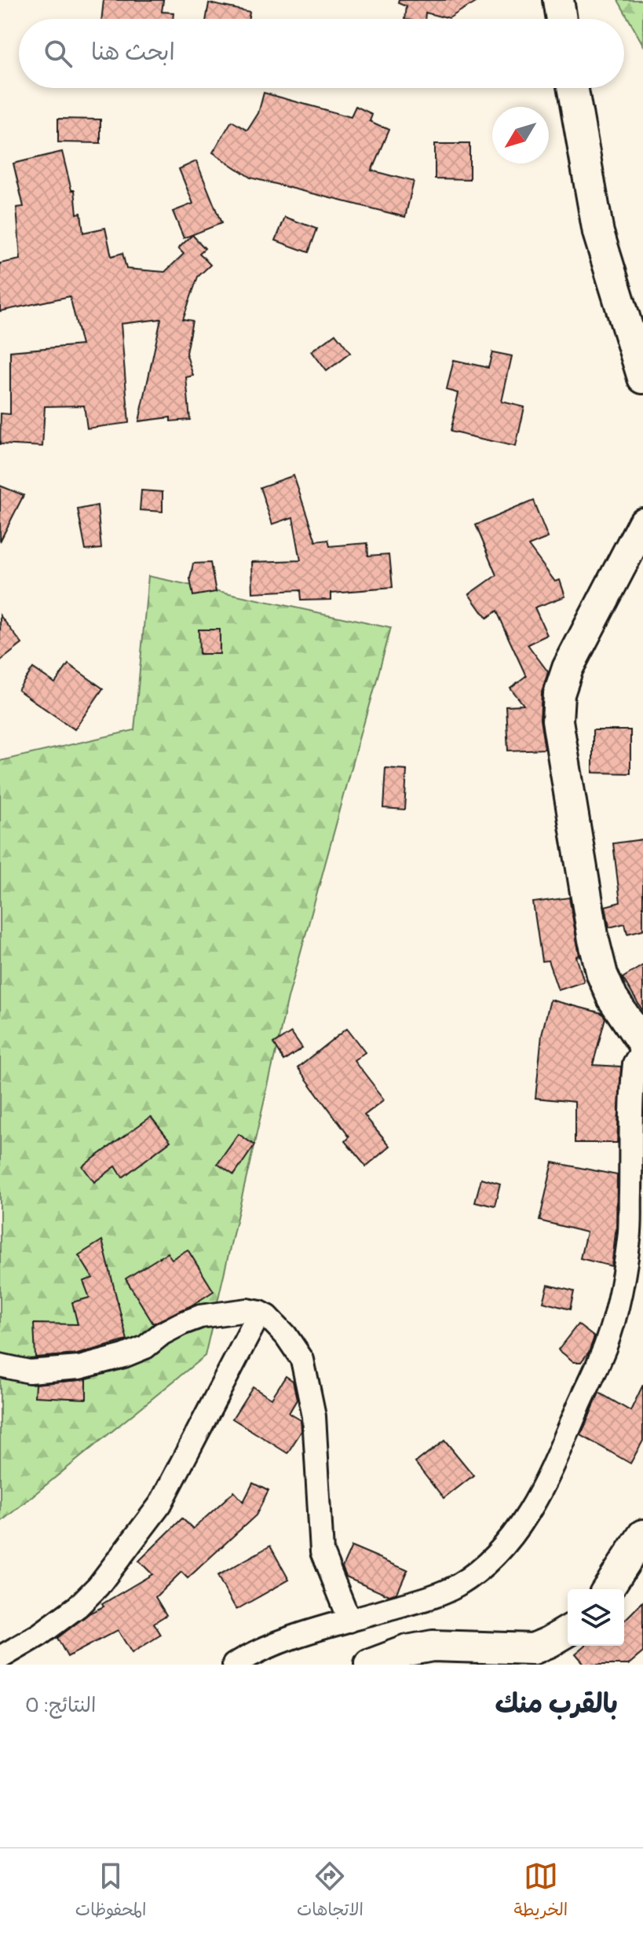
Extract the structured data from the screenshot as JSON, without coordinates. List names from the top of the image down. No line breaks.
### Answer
{"north":"bottom left","page":{"search":"ابحث هنا","heading":["بالقرب منك","النتائج: 0"],"nav":["الخريطة","الاتجاهات","المحفوظات"]}}
